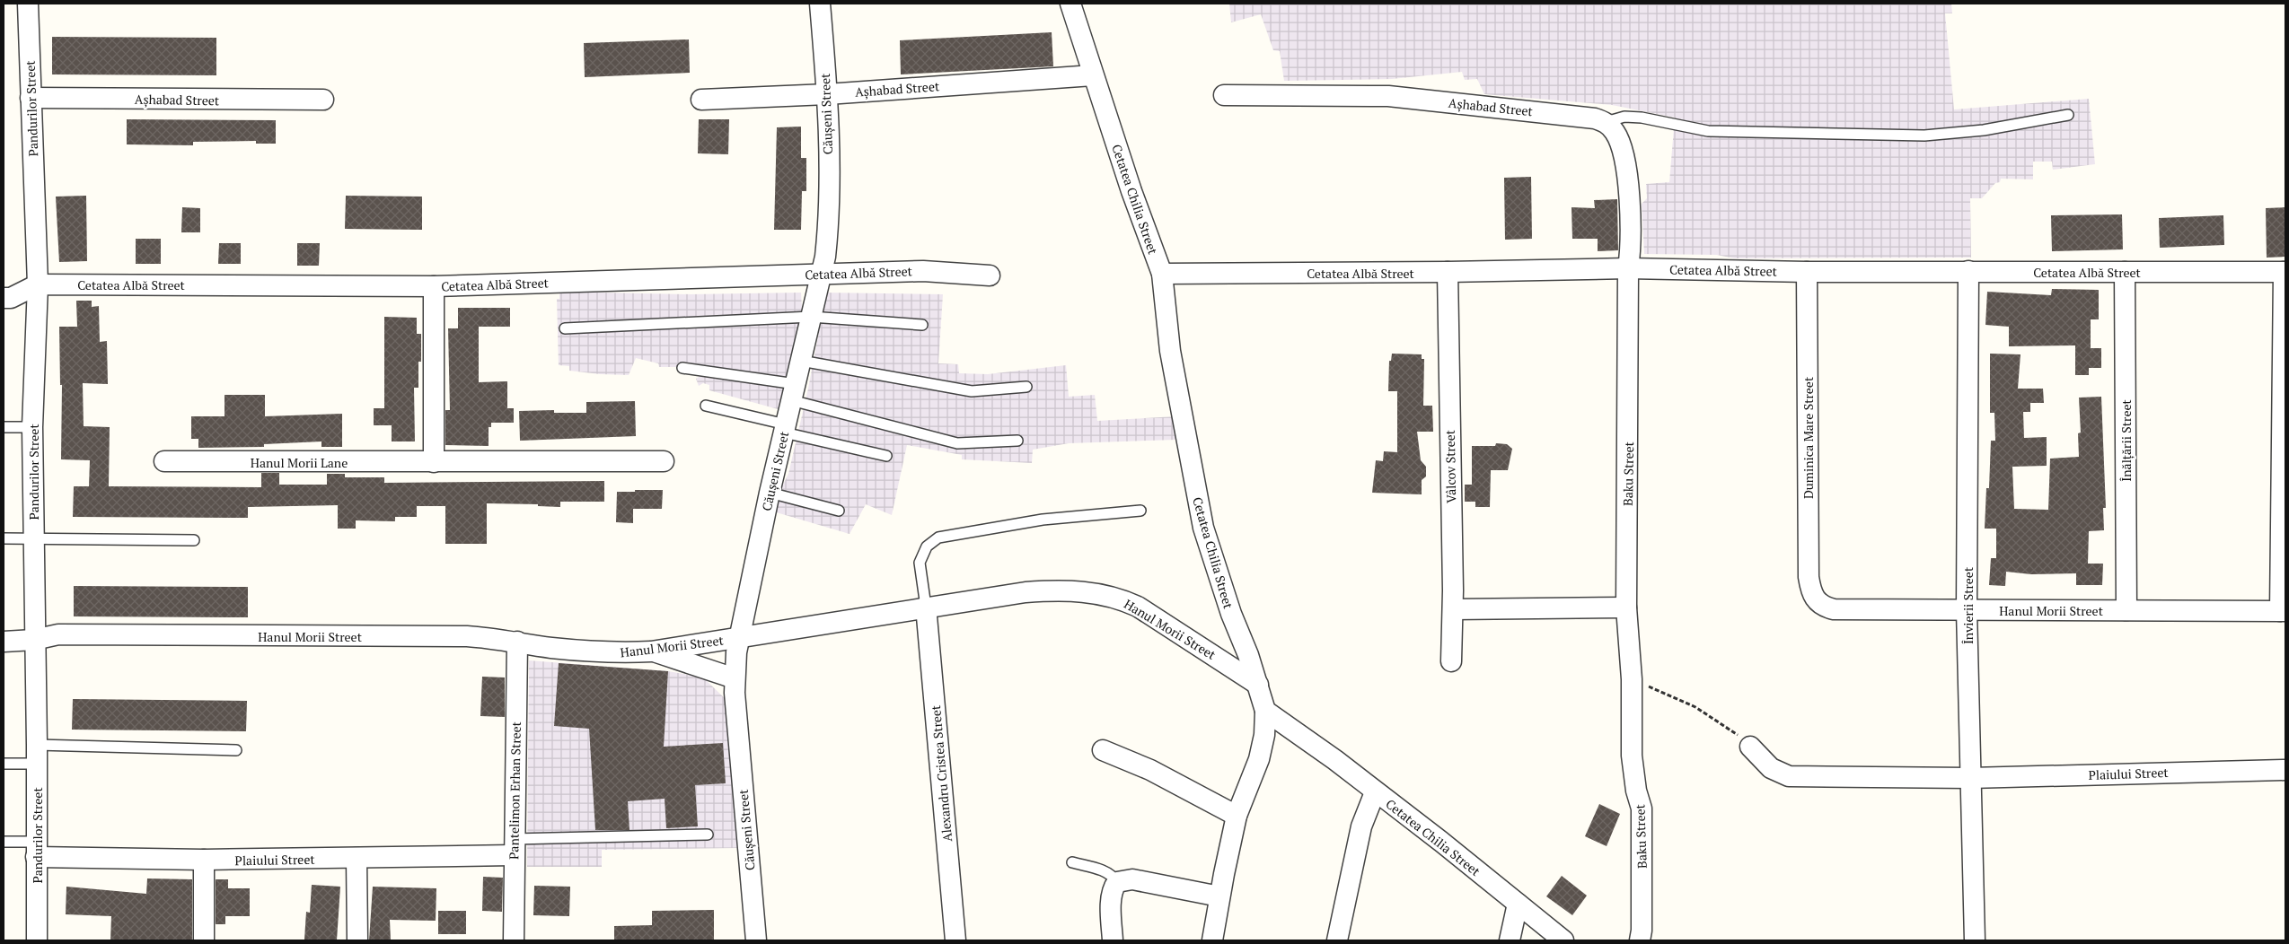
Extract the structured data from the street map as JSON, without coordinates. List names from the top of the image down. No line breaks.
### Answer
{"streets":{"street":["Așhabad Street","Pandurilor Street","Căușeni Street","Cetatea Chilia Street","Cetatea Albă Street","Duminica Mare Street","Înălțării Street","Hanul Morii Lane","Vâlcov Street","Baku Street","Învierii Street","Hanul Morii Street","Alexandru Cristea Street","Plaiului Street","Pantelimon Erhan Street"]},"crossings":[["Așhabad Street","Pandurilor Street"],["Așhabad Street","Căușeni Street"],["Așhabad Street","Cetatea Chilia Street"],["Pandurilor Street","Cetatea Albă Street"],["Pandurilor Street","Hanul Morii Street"],["Pandurilor Street","Plaiului Street"],["Căușeni Street","Cetatea Albă Street"],["Căușeni Street","Hanul Morii Street"],["Cetatea Chilia Street","Cetatea Albă Street"],["Cetatea Chilia Street","Hanul Morii Street"],["Cetatea Albă Street","Duminica Mare Street"],["Cetatea Albă Street","Înălțării Street"],["Cetatea Albă Street","Vâlcov Street"],["Cetatea Albă Street","Baku Street"],["Cetatea Albă Street","Învierii Street"],["Duminica Mare Street","Hanul Morii Street"],["Înălțării Street","Hanul Morii Street"],["Învierii Street","Hanul Morii Street"],["Învierii Street","Plaiului Street"],["Hanul Morii Street","Alexandru Cristea Street"],["Hanul Morii Street","Pantelimon Erhan Street"],["Plaiului Street","Pantelimon Erhan Street"]]}
